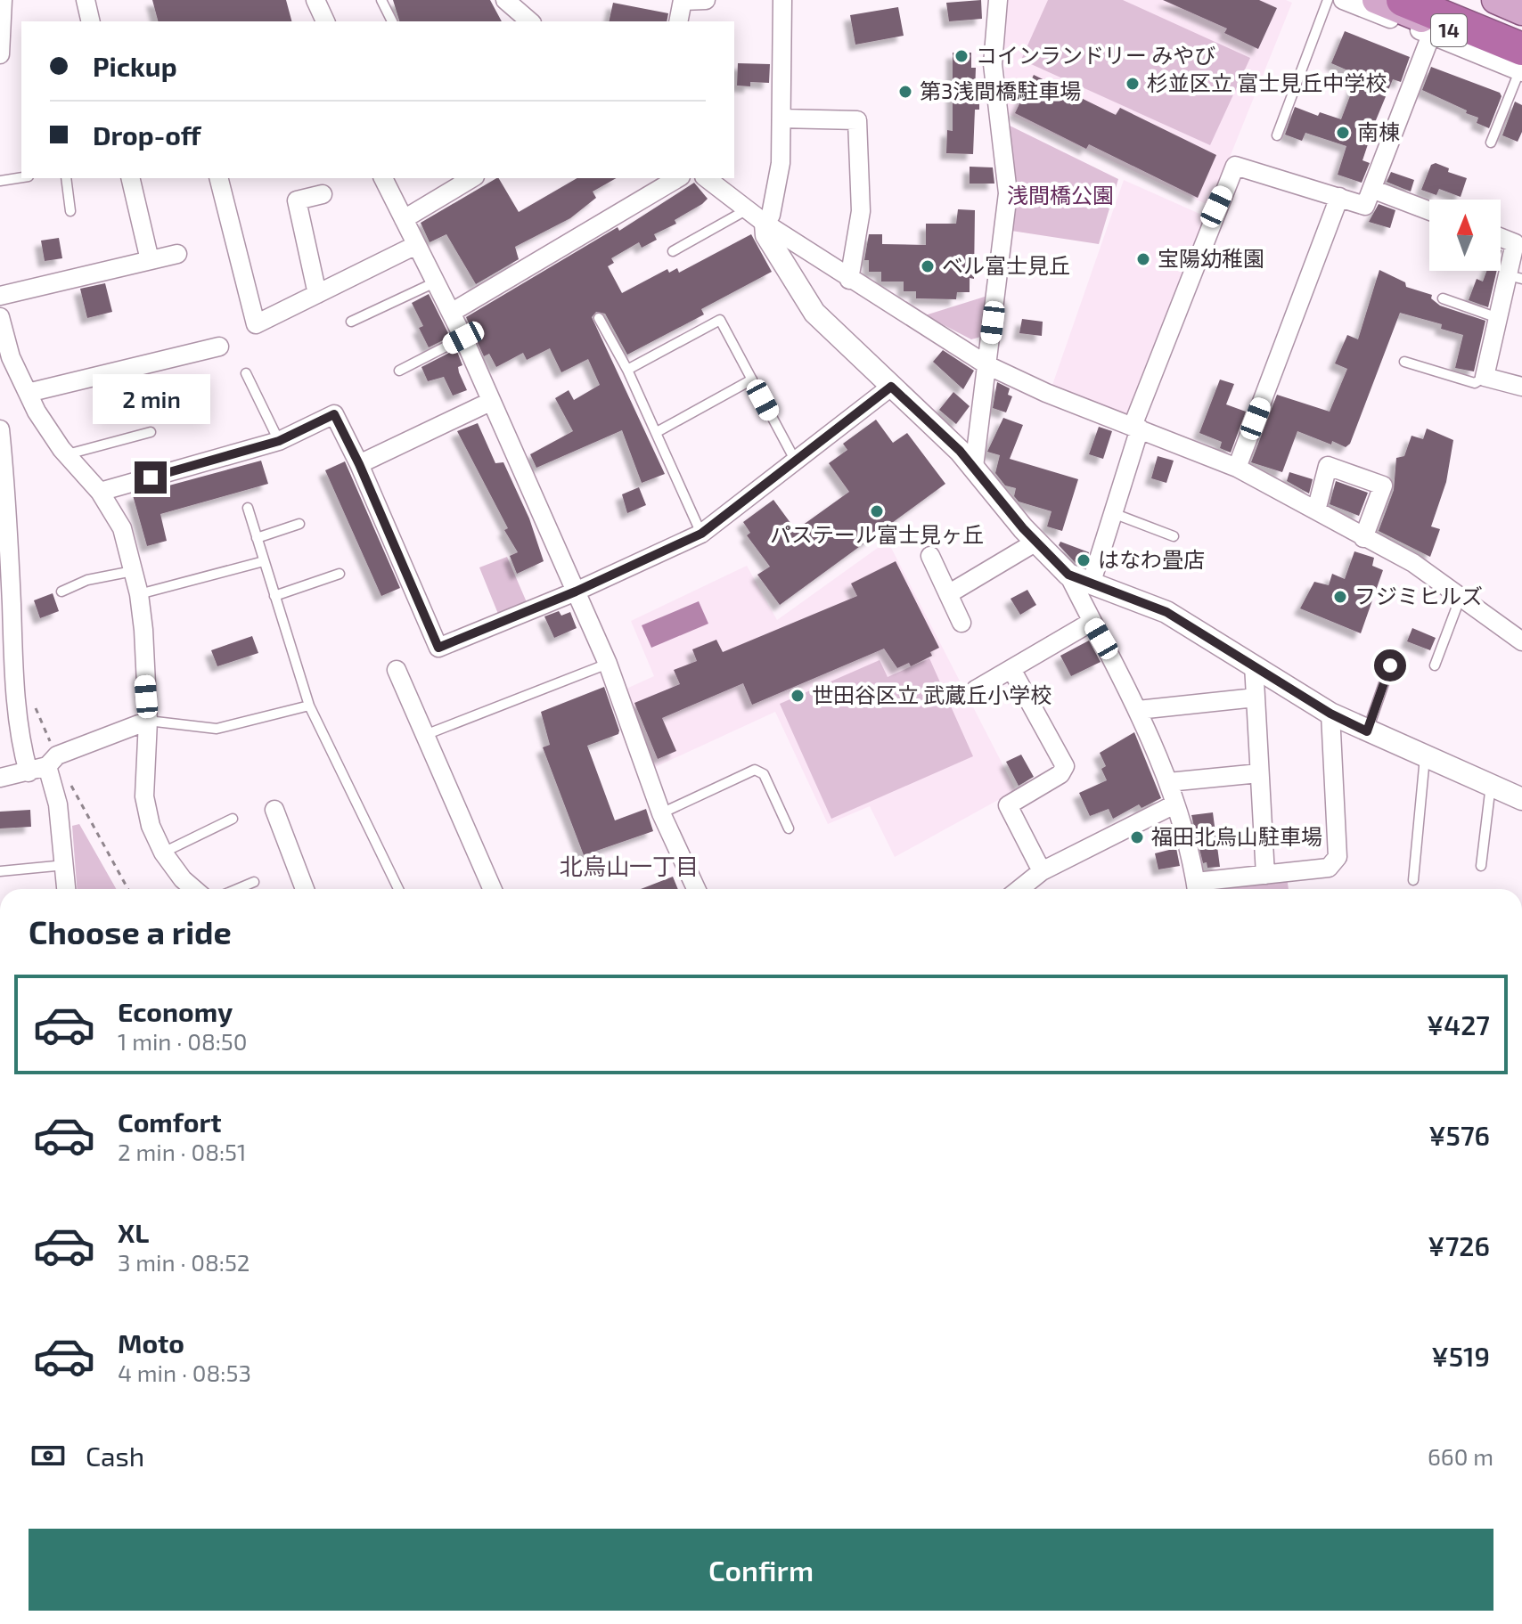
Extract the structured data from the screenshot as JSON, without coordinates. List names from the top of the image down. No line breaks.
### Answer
{"streets":{"main road":["14"]},"districts":["北烏山一丁目"],"parks":["浅間橋公園"],"places":["コインランドリー みやび","杉並区立 富士見丘中学校","第3浅間橋駐車場","南棟","宝陽幼稚園","ベル富士見丘","パステール富士見ヶ丘","はなわ畳店","フジミヒルズ","世田谷区立 武蔵丘小学校","福田北烏山駐車場"],"north":"top","page":{"banner":["Pickup","Drop-off"],"bubble":"2 min","heading":"Choose a ride","list":[{"name":"Economy","note":"1 min · 08:50","value":"¥427"},{"name":"Comfort","note":"2 min · 08:51","value":"¥576"},{"name":"XL","note":"3 min · 08:52","value":"¥726"},{"name":"Moto","note":"4 min · 08:53","value":"¥519"}],"pay":["Cash","660 m"],"buttons":"Confirm"}}
